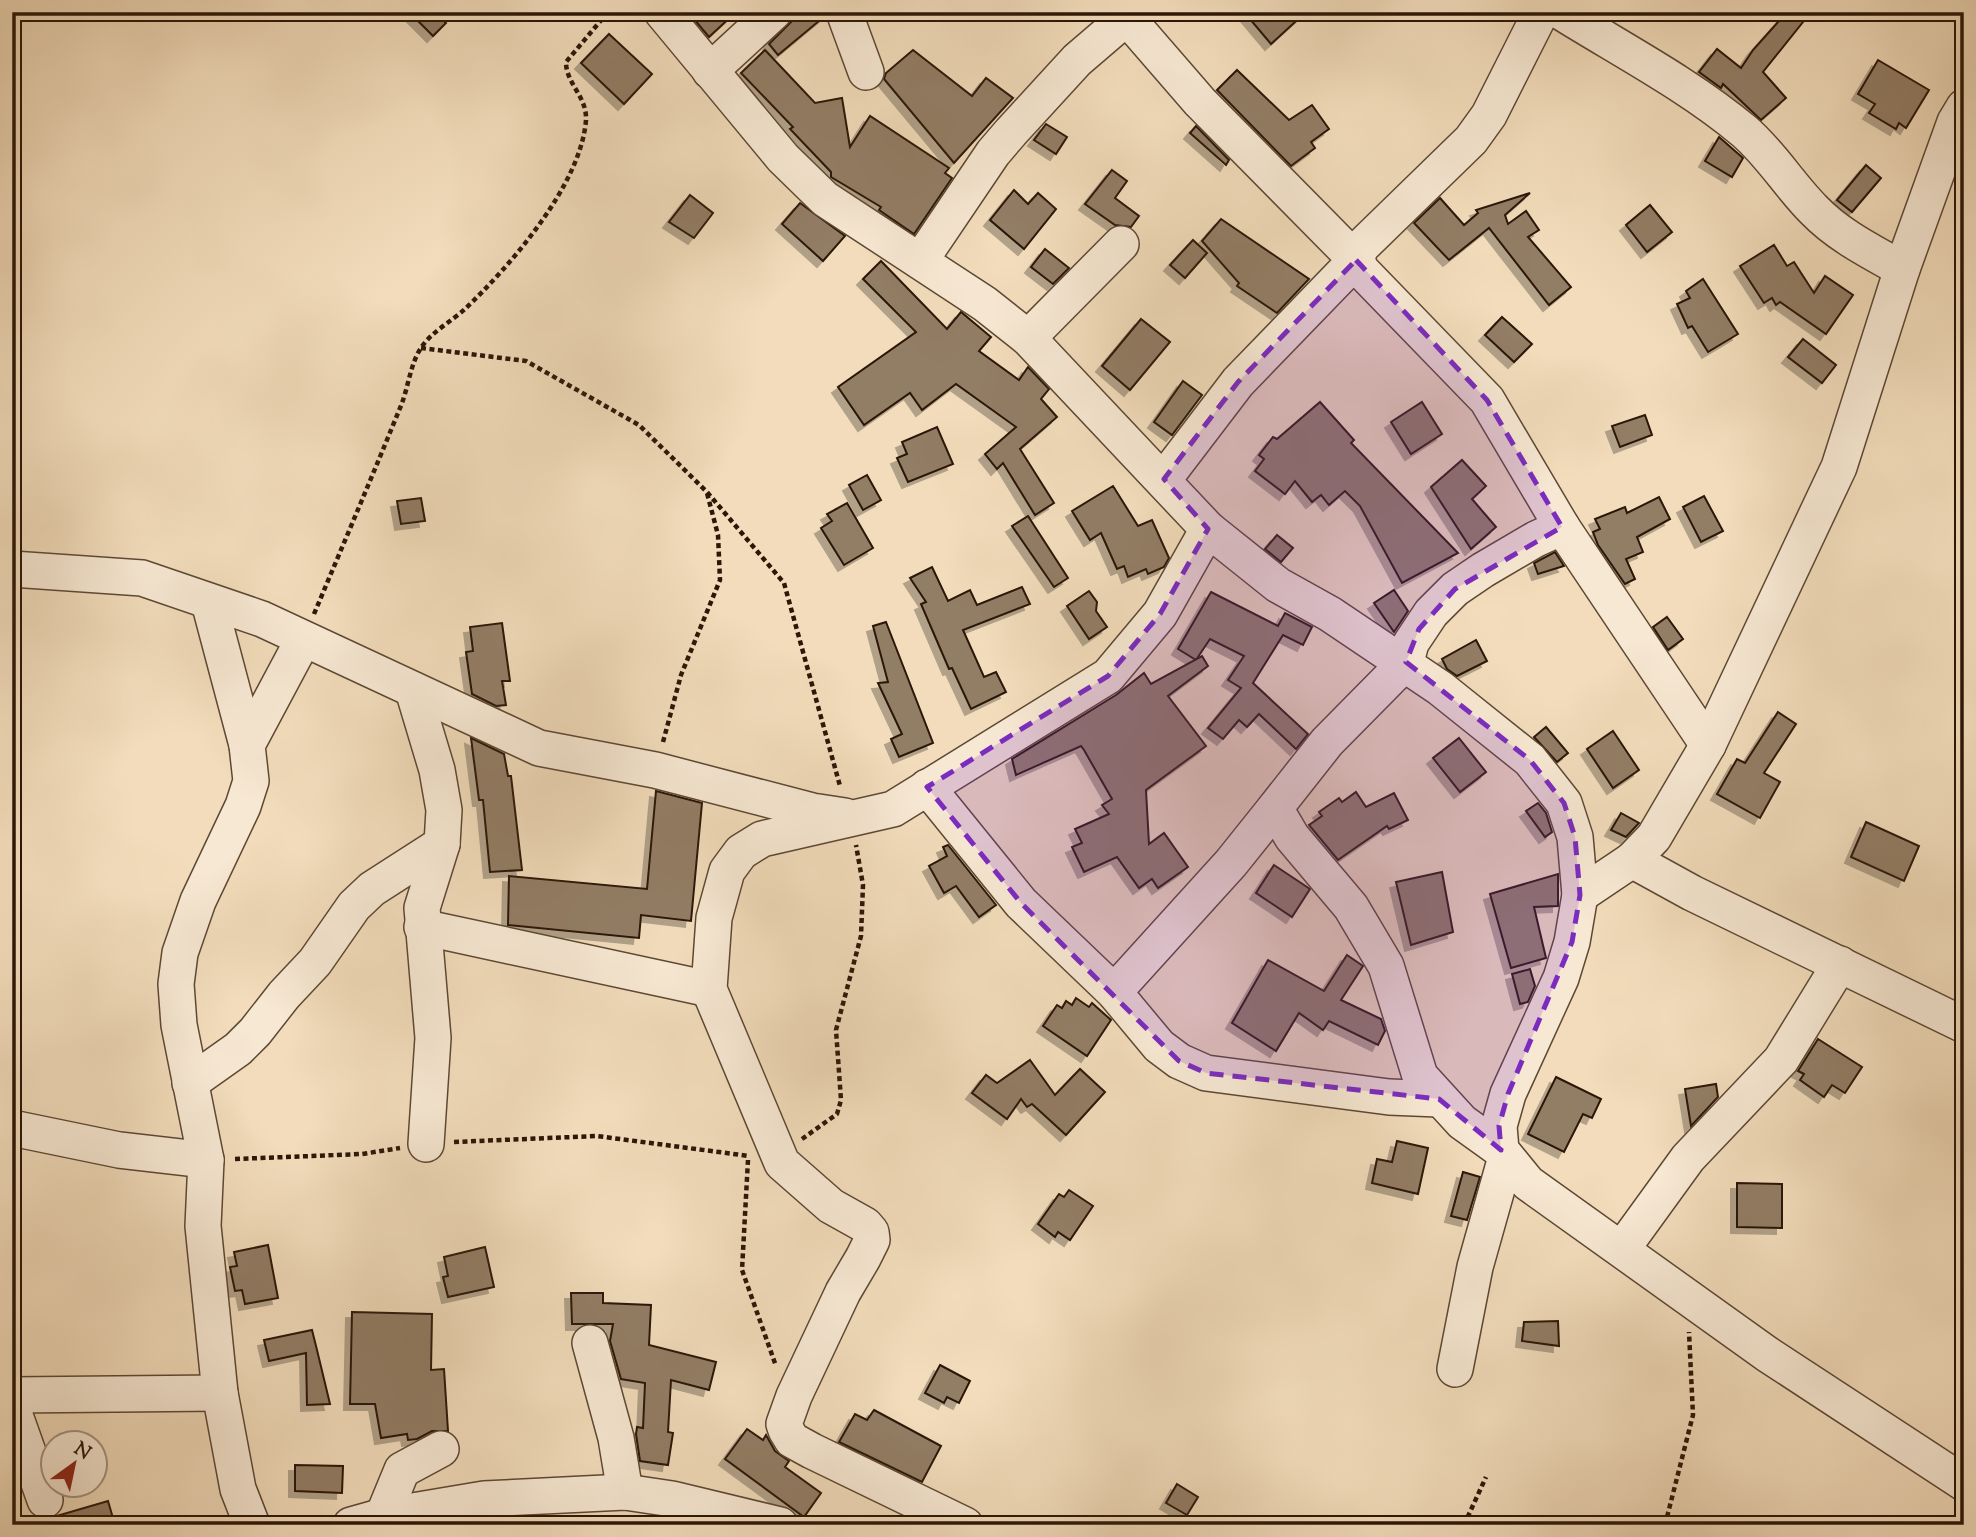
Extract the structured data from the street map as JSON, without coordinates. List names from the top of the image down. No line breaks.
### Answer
{"north":"top right"}
